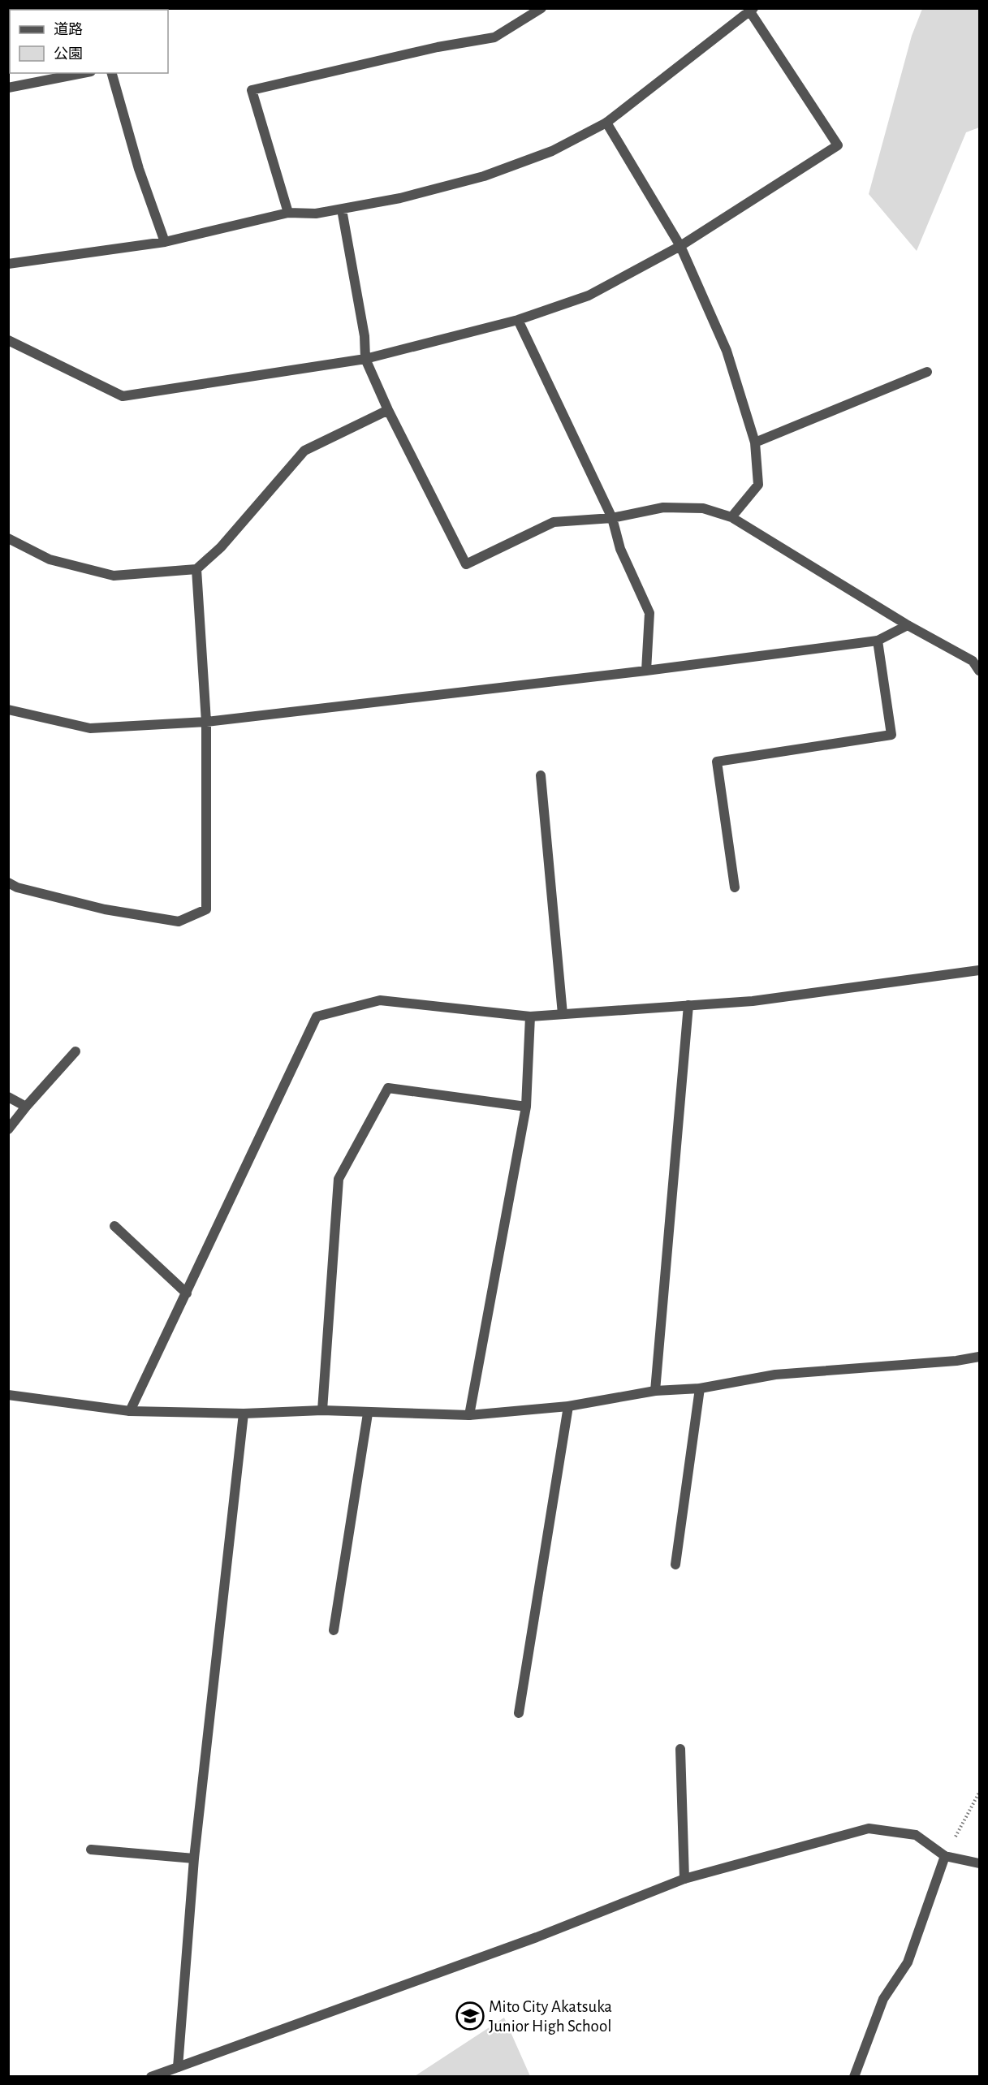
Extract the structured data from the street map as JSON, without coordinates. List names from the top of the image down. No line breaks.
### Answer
{"places":{"school or university":["Mito City Akatsuka Junior High School"]},"legend":["道路","公園"]}
